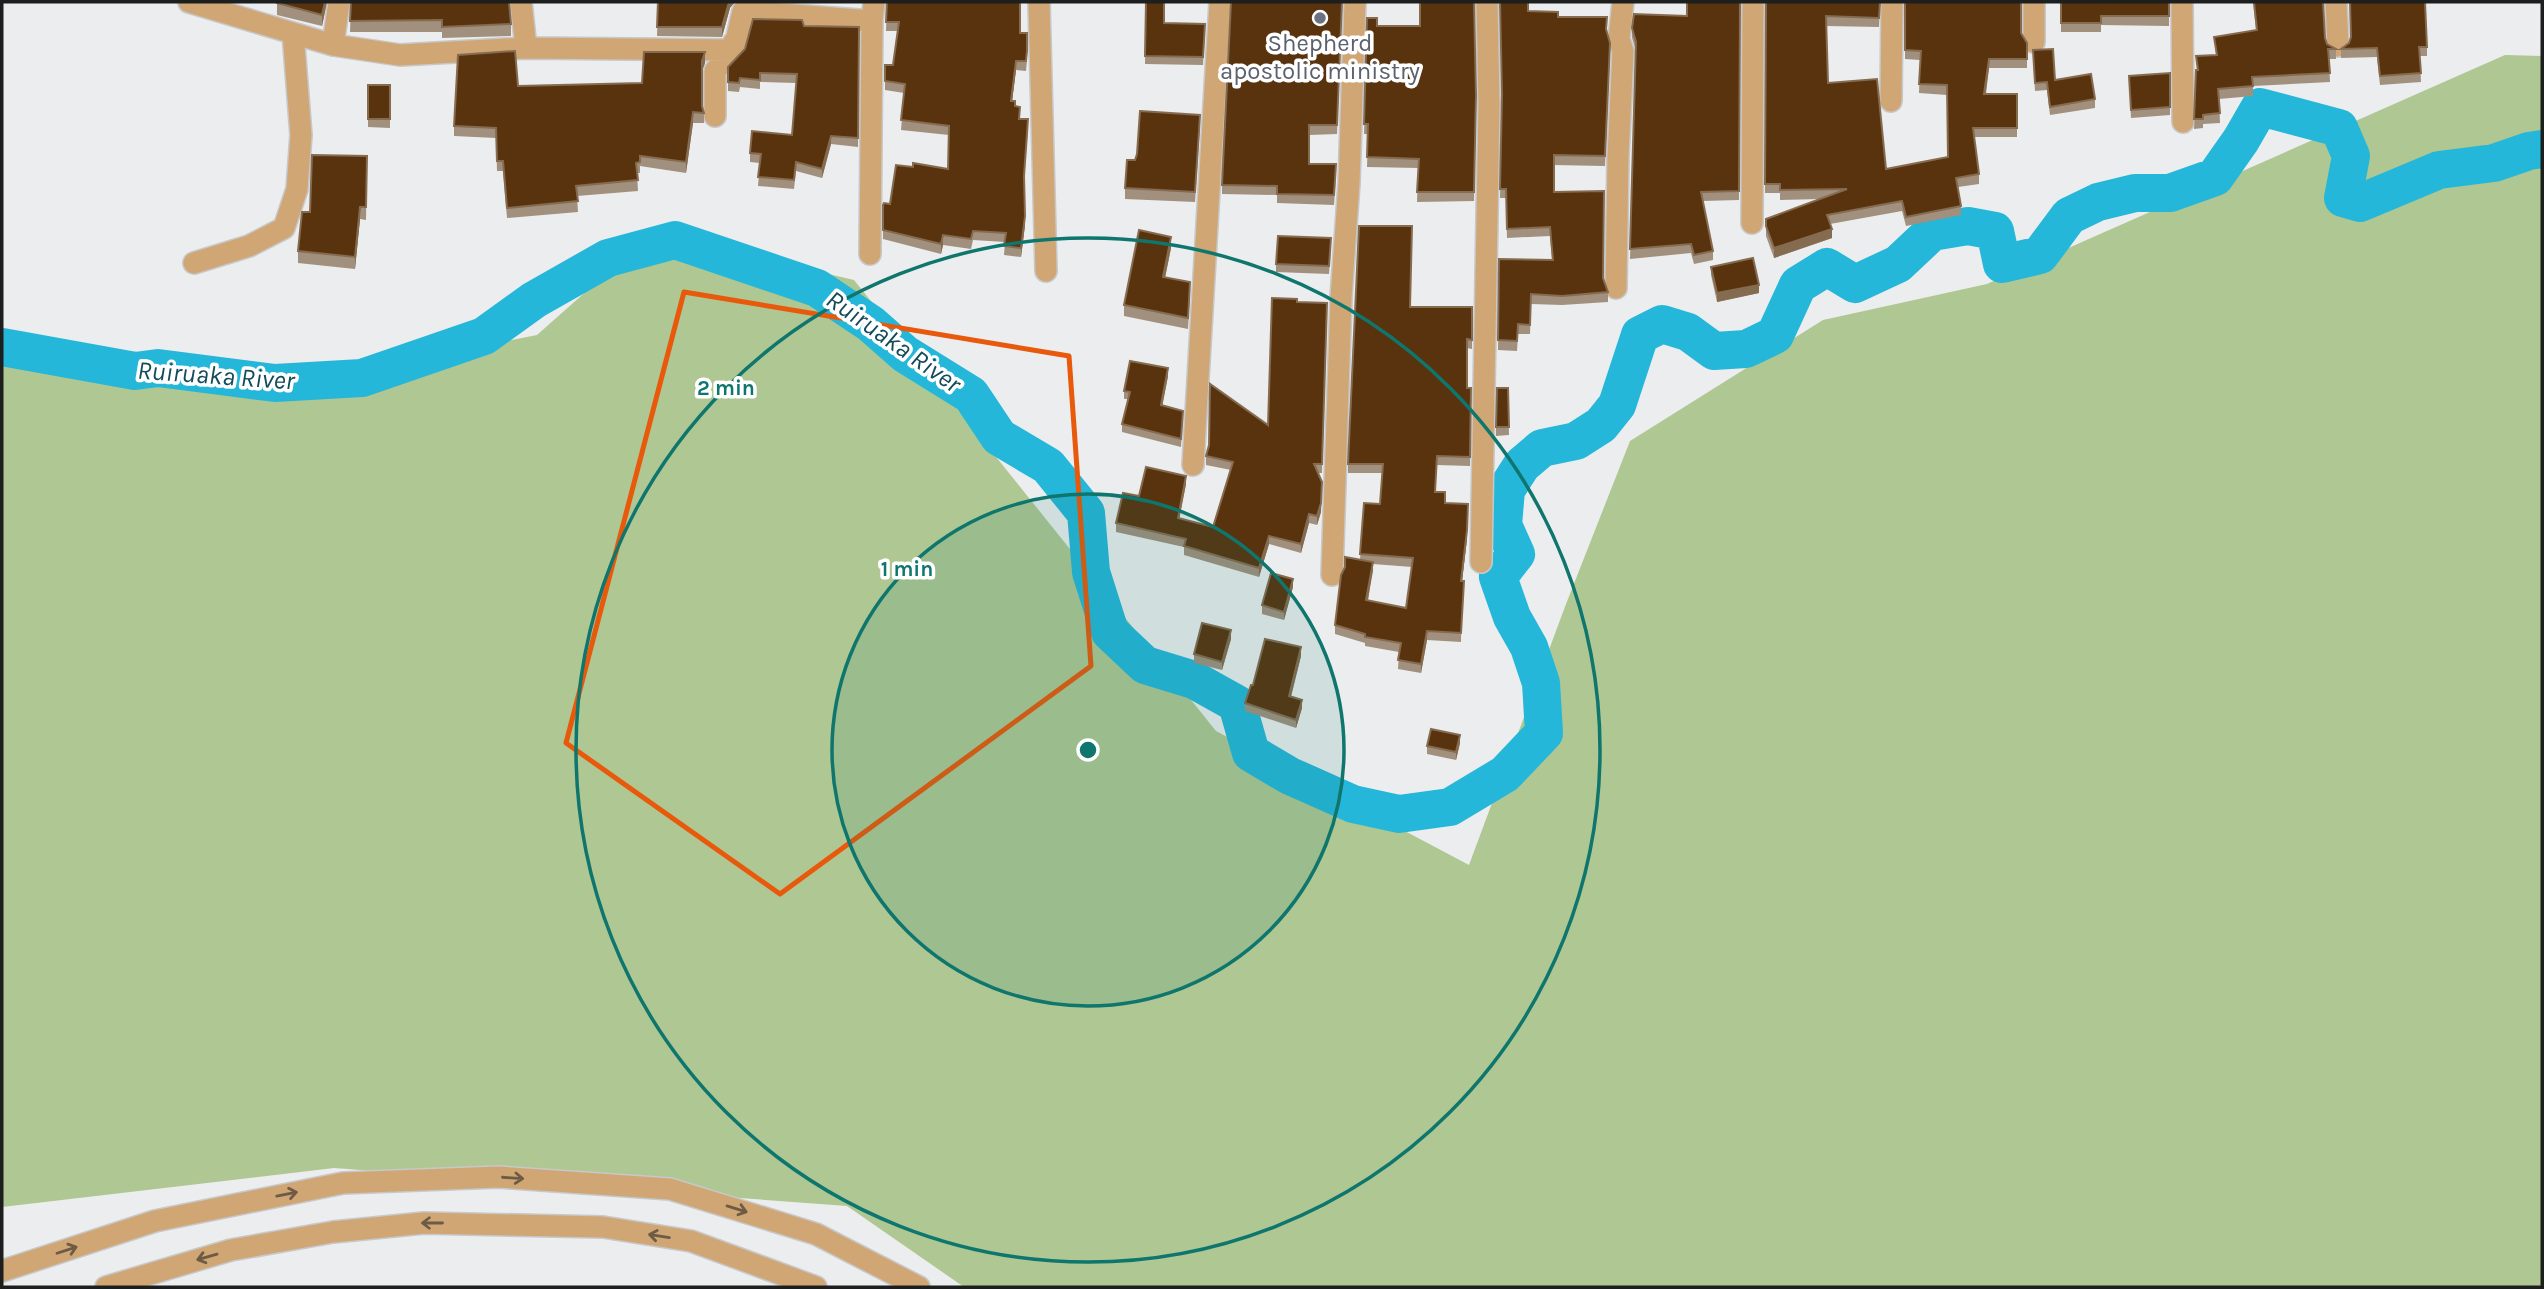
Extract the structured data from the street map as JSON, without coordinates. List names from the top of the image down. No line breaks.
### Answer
{"water":["Ruiruaka River"],"places":["Shepherd apostolic ministry"],"rings":["2 min","1 min"]}
